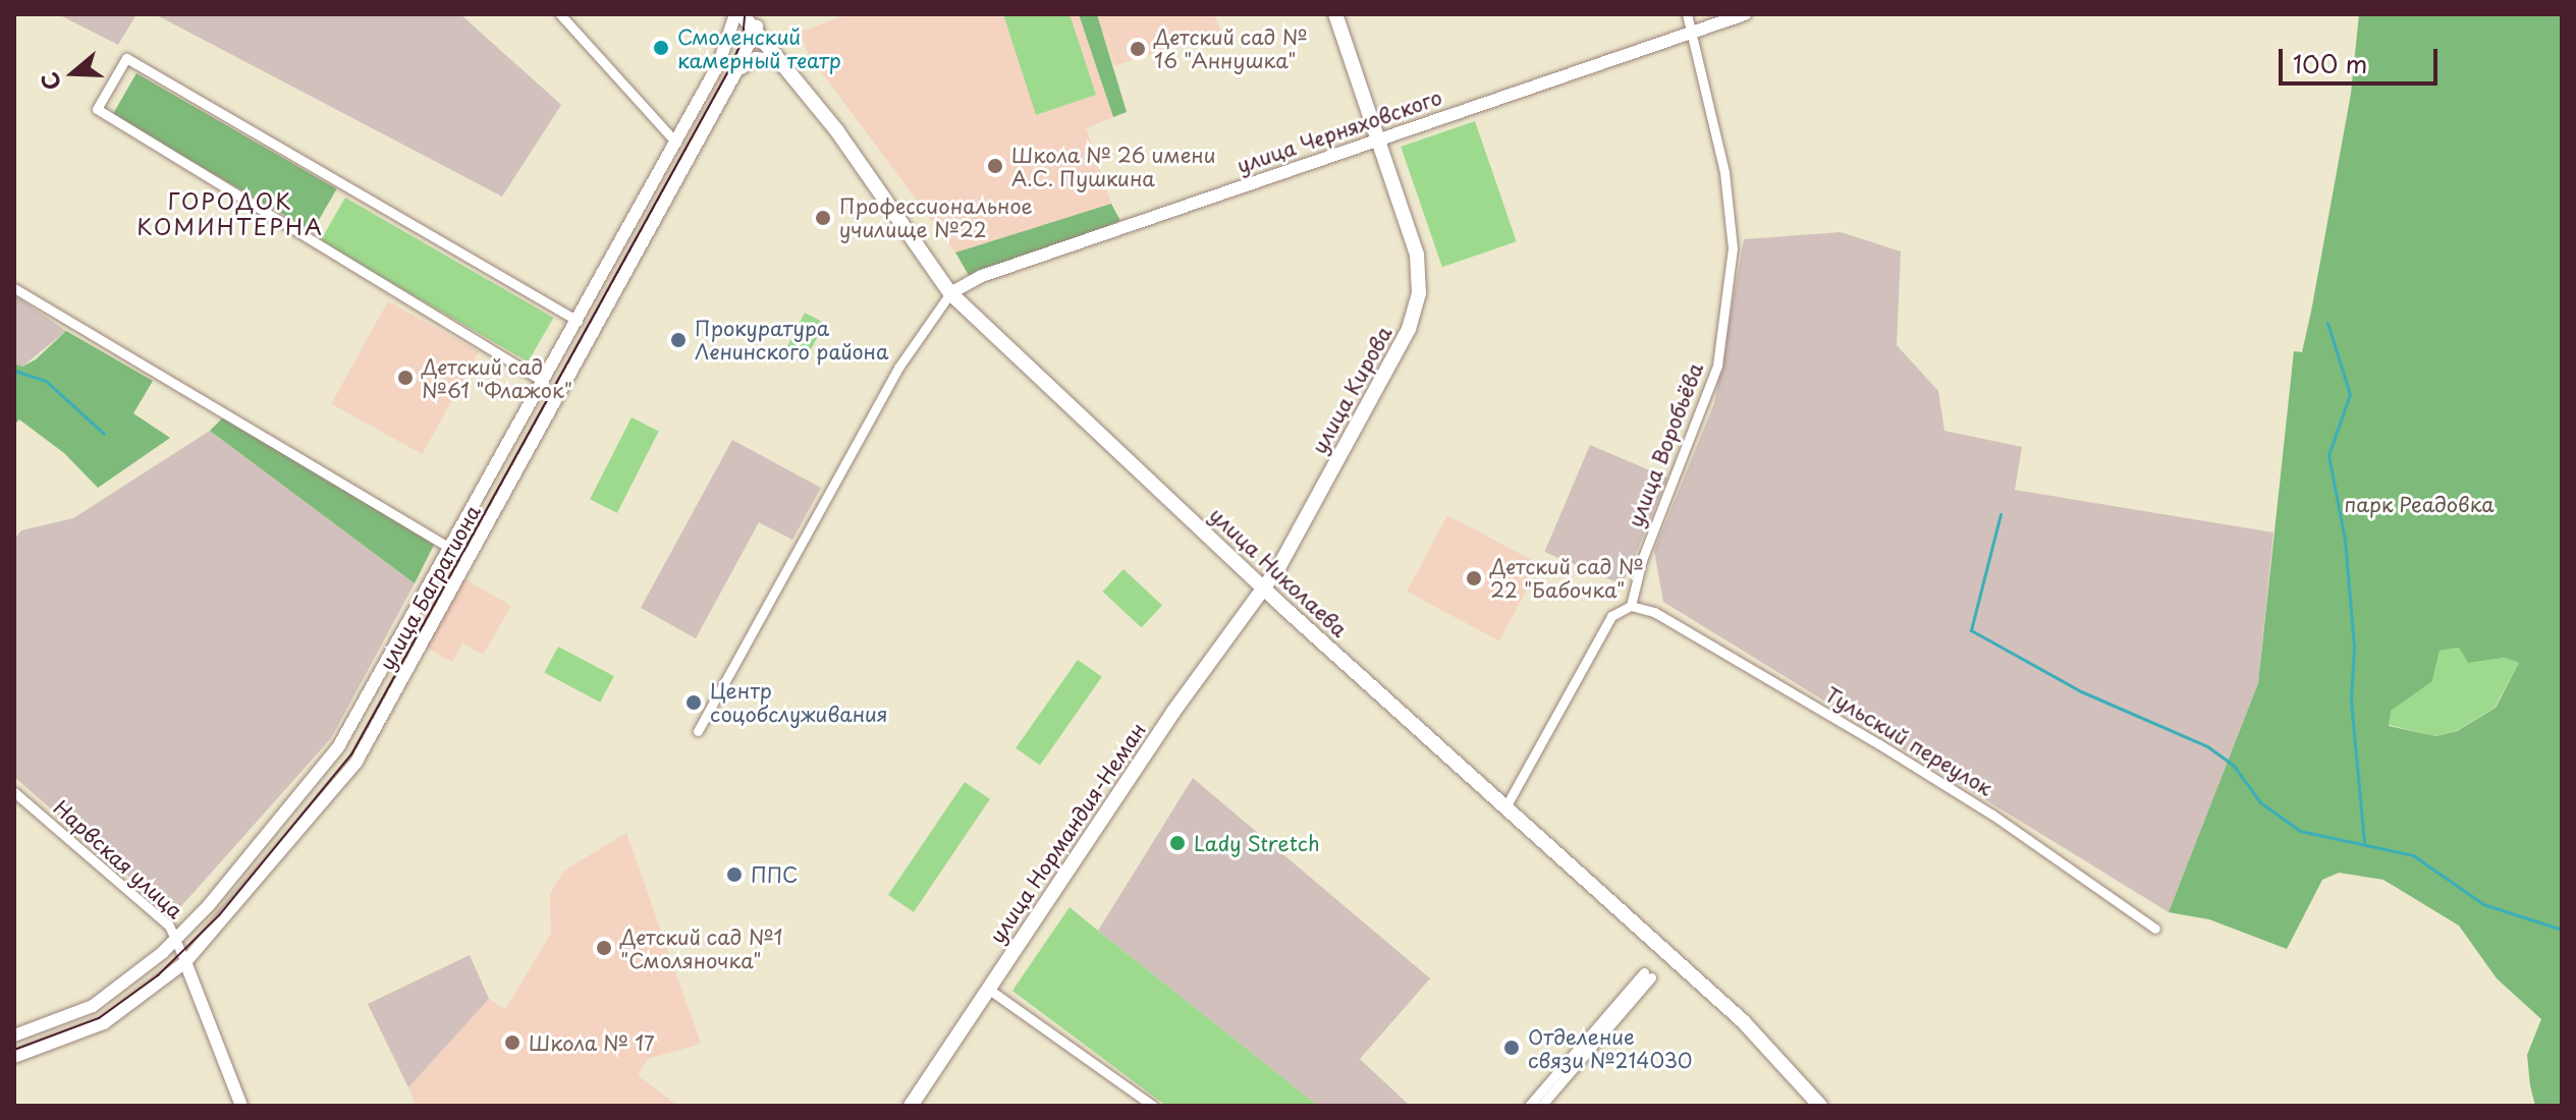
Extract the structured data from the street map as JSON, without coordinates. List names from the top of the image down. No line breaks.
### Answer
{"streets":{"main road":["улица Черняховского","улица Кирова","улица Николаева","улица Багратиона","улица Нормандия-Неман"],"street":["улица Воробьёва","Тульский переулок","Нарвская улица"]},"crossings":[["улица Черняховского","улица Кирова"],["улица Черняховского","улица Воробьёва"],["улица Черняховского","улица Николаева"],["улица Кирова","улица Николаева"],["улица Кирова","улица Нормандия-Неман"],["улица Воробьёва","Тульский переулок"],["улица Николаева","улица Багратиона"],["улица Николаева","улица Нормандия-Неман"],["улица Багратиона","Нарвская улица"]],"districts":["ГОРОДОК КОМИНТЕРНА"],"parks":["парк Реадовка"],"places":["Смоленский камерный театр","Детский сад № 16 \"Аннушка\"","Школа № 26 имени А.С. Пушкина","Профессиональное училище №22","Прокуратура Ленинского района","Детский сад №61 \"Флажок\"","Детский сад № 22 \"Бабочка\"","Центр соцобслуживания","Lady Stretch","ППС","Детский сад №1 \"Смоляночка\"","Школа № 17","Отделение связи №214030"],"scale_bar":"100 m","north":"left"}
